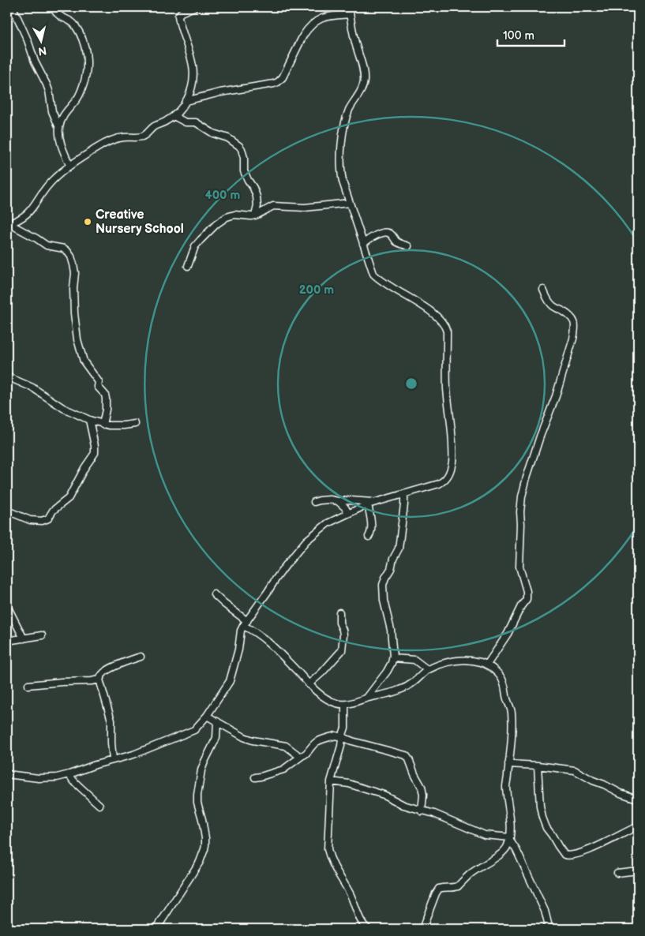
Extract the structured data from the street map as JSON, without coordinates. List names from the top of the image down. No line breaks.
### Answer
{"places":["Creative Nursery School"],"scale_bar":"100 m","north":"bottom","rings":["400 m","200 m"]}
